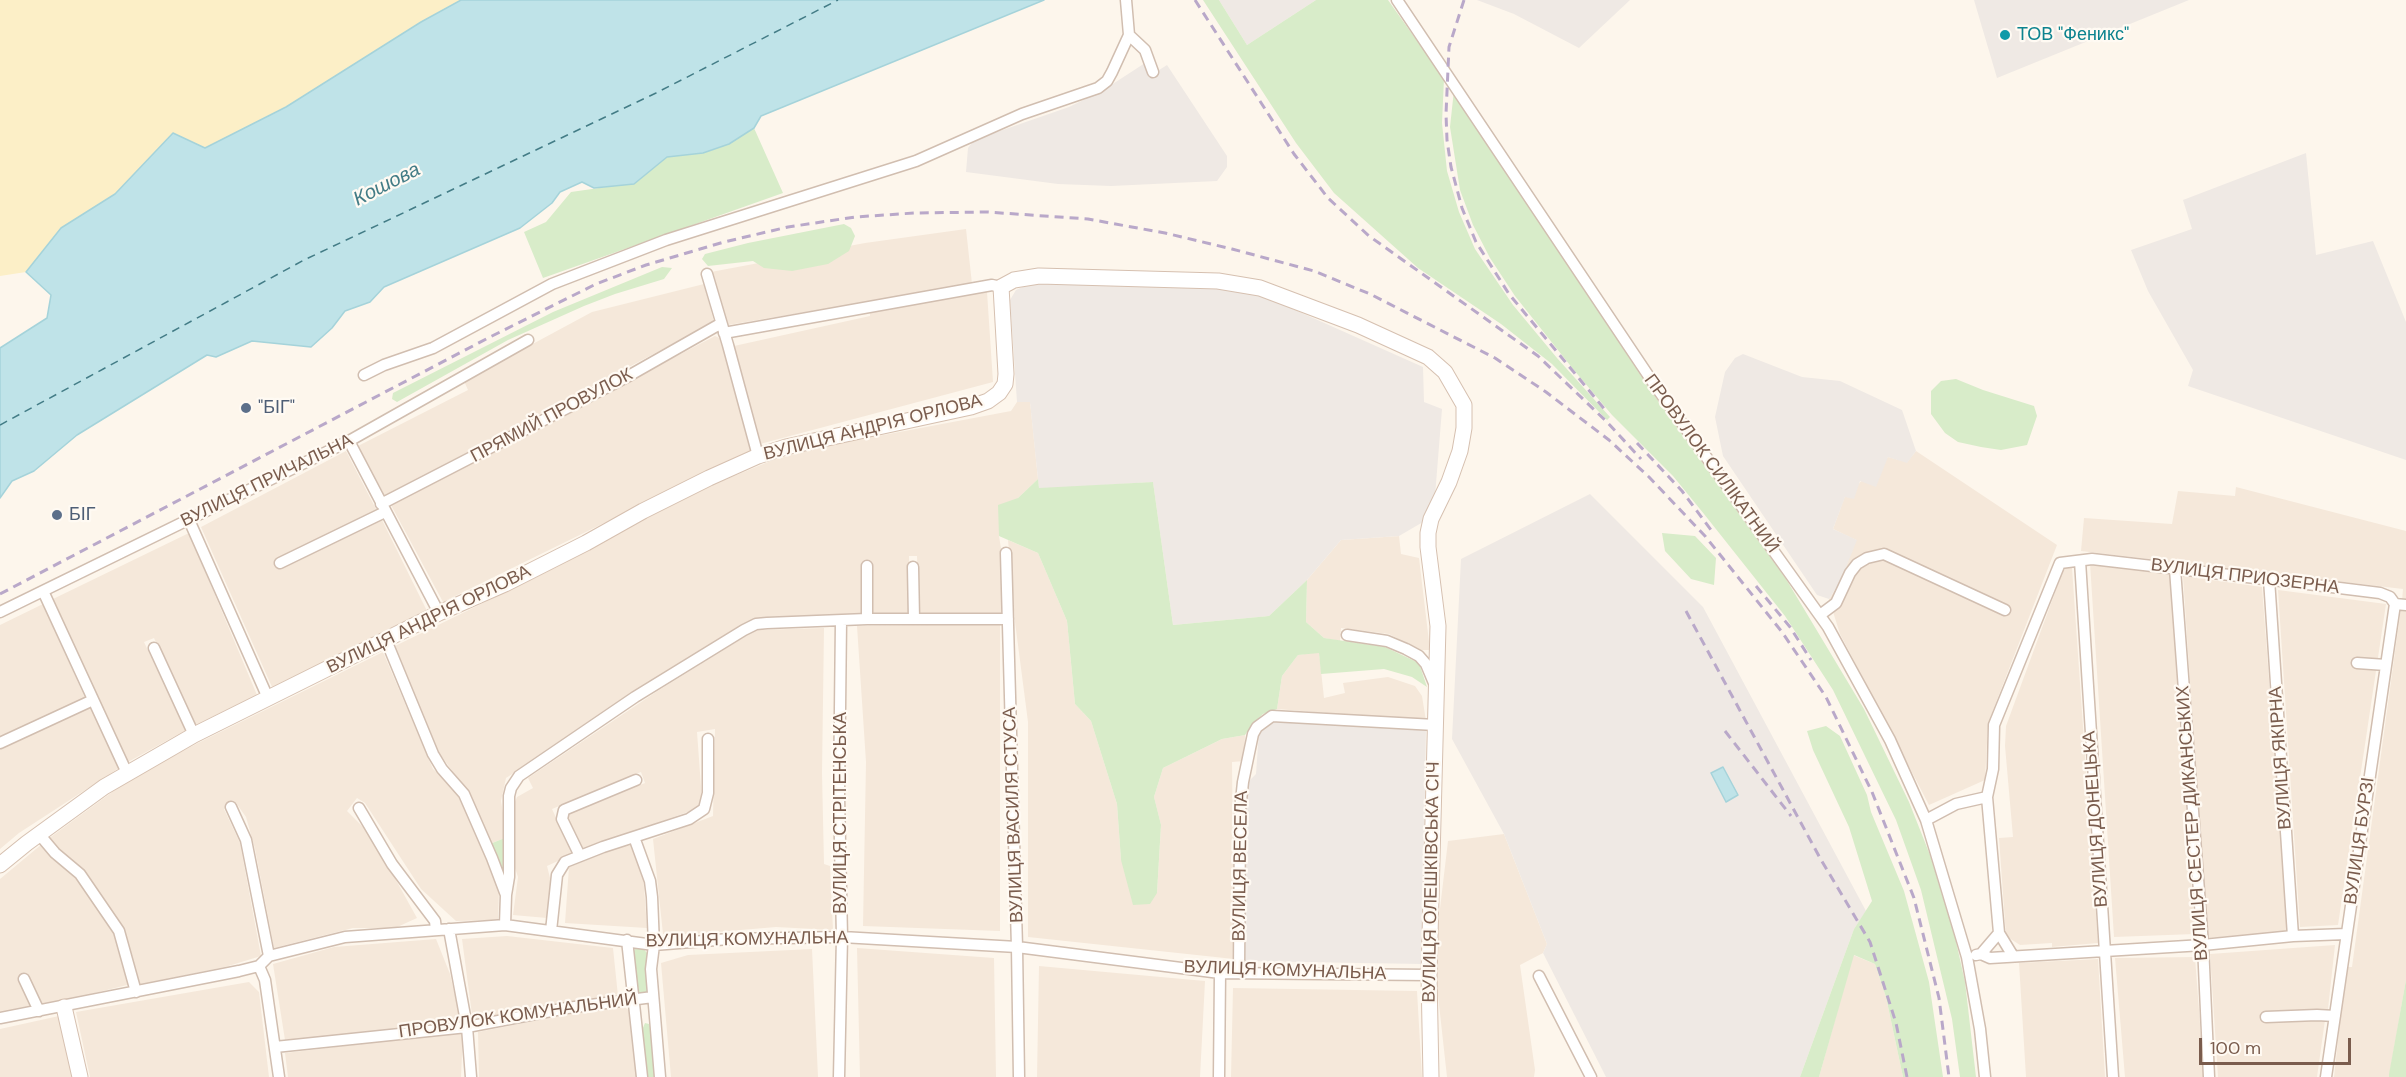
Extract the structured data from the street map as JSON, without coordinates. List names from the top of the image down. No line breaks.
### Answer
{"streets":{"street":["ПРЯМИЙ ПРОВУЛОК","ВУЛИЦЯ АНДРІЯ ОРЛОВА","ПРОВУЛОК СИЛІКАТНИЙ","ВУЛИЦЯ ПРИЧАЛЬНА","ВУЛИЦЯ ПРИОЗЕРНА","ВУЛИЦЯ ЯКІРНА","ВУЛИЦЯ СТРІТЕНСЬКА","ВУЛИЦЯ ВАСИЛЯ СТУСА","ВУЛИЦЯ ДОНЕЦЬКА","ВУЛИЦЯ СЕСТЕР ДИКАНСЬКИХ","ВУЛИЦЯ БУРЗІ","ВУЛИЦЯ ВЕСЕЛА","ВУЛИЦЯ ОЛЕШКІВСЬКА СІЧ","ВУЛИЦЯ КОМУНАЛЬНА","ПРОВУЛОК КОМУНАЛЬНИЙ"]},"crossings":[["ПРЯМИЙ ПРОВУЛОК","ВУЛИЦЯ АНДРІЯ ОРЛОВА"],["ВУЛИЦЯ ПРИОЗЕРНА","ВУЛИЦЯ ЯКІРНА"],["ВУЛИЦЯ ПРИОЗЕРНА","ВУЛИЦЯ ДОНЕЦЬКА"],["ВУЛИЦЯ ПРИОЗЕРНА","ВУЛИЦЯ СЕСТЕР ДИКАНСЬКИХ"],["ВУЛИЦЯ ПРИОЗЕРНА","ВУЛИЦЯ БУРЗІ"],["ВУЛИЦЯ СТРІТЕНСЬКА","ВУЛИЦЯ КОМУНАЛЬНА"],["ВУЛИЦЯ ВАСИЛЯ СТУСА","ВУЛИЦЯ КОМУНАЛЬНА"],["ВУЛИЦЯ ВЕСЕЛА","ВУЛИЦЯ ОЛЕШКІВСЬКА СІЧ"],["ВУЛИЦЯ ВЕСЕЛА","ВУЛИЦЯ КОМУНАЛЬНА"],["ВУЛИЦЯ ОЛЕШКІВСЬКА СІЧ","ВУЛИЦЯ КОМУНАЛЬНА"]],"water":["Кошова"],"places":["ТОВ \"Феникс\"","\"БІГ\"","БІГ"],"scale_bar":"100 m"}
